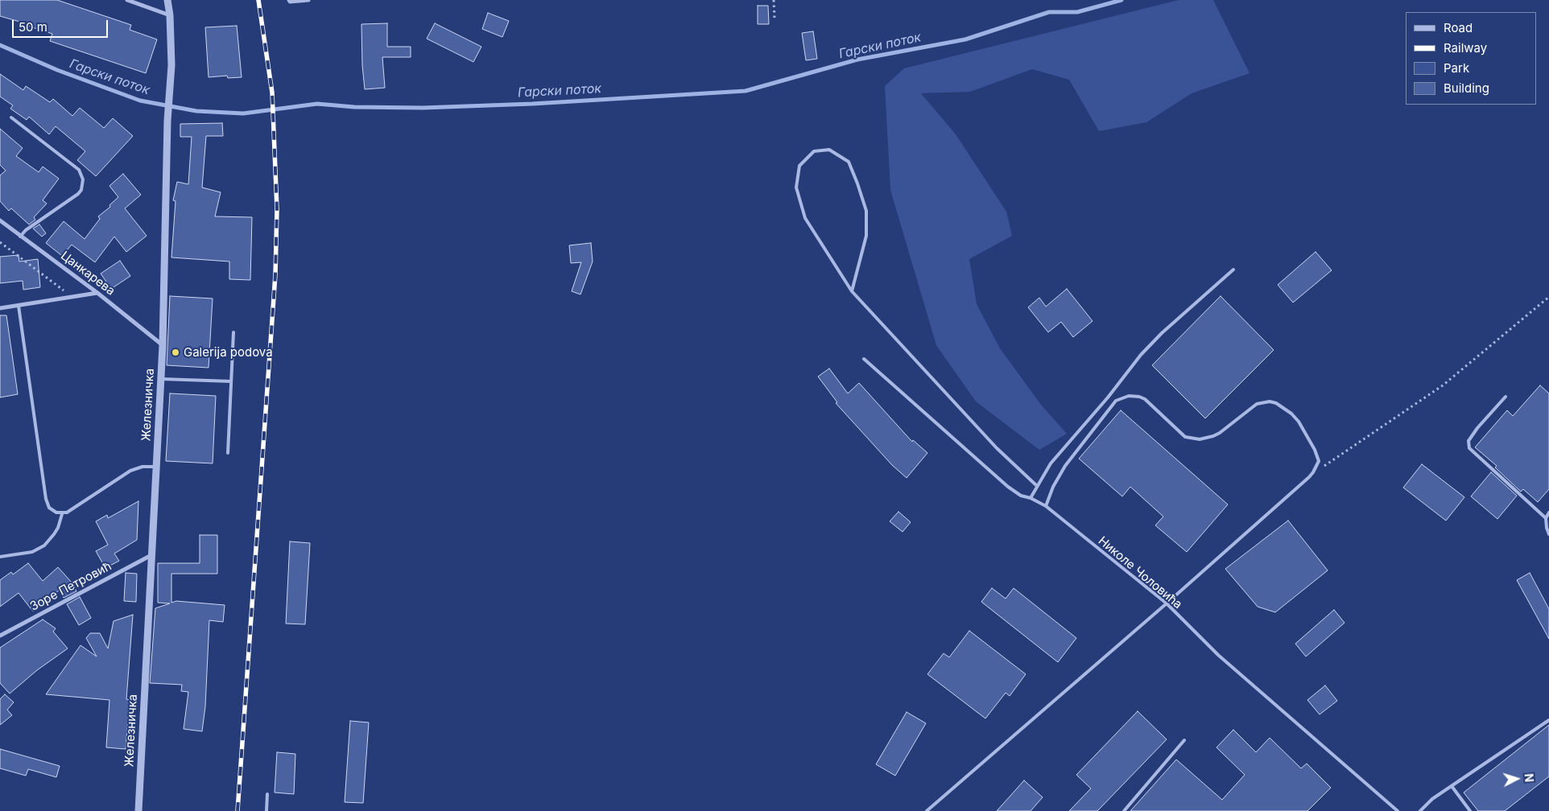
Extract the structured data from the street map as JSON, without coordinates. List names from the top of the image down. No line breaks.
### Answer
{"streets":{"street":["Цанкарева","Железничка","Зоре Петровић"],"lane":["Николе Чоловића"]},"crossings":[["Цанкарева","Железничка"],["Железничка","Зоре Петровић"]],"water":["Гарски поток"],"places":["Galerija podova"],"legend":["Road","Railway","Park","Building"],"scale_bar":"50 m","north":"right"}
